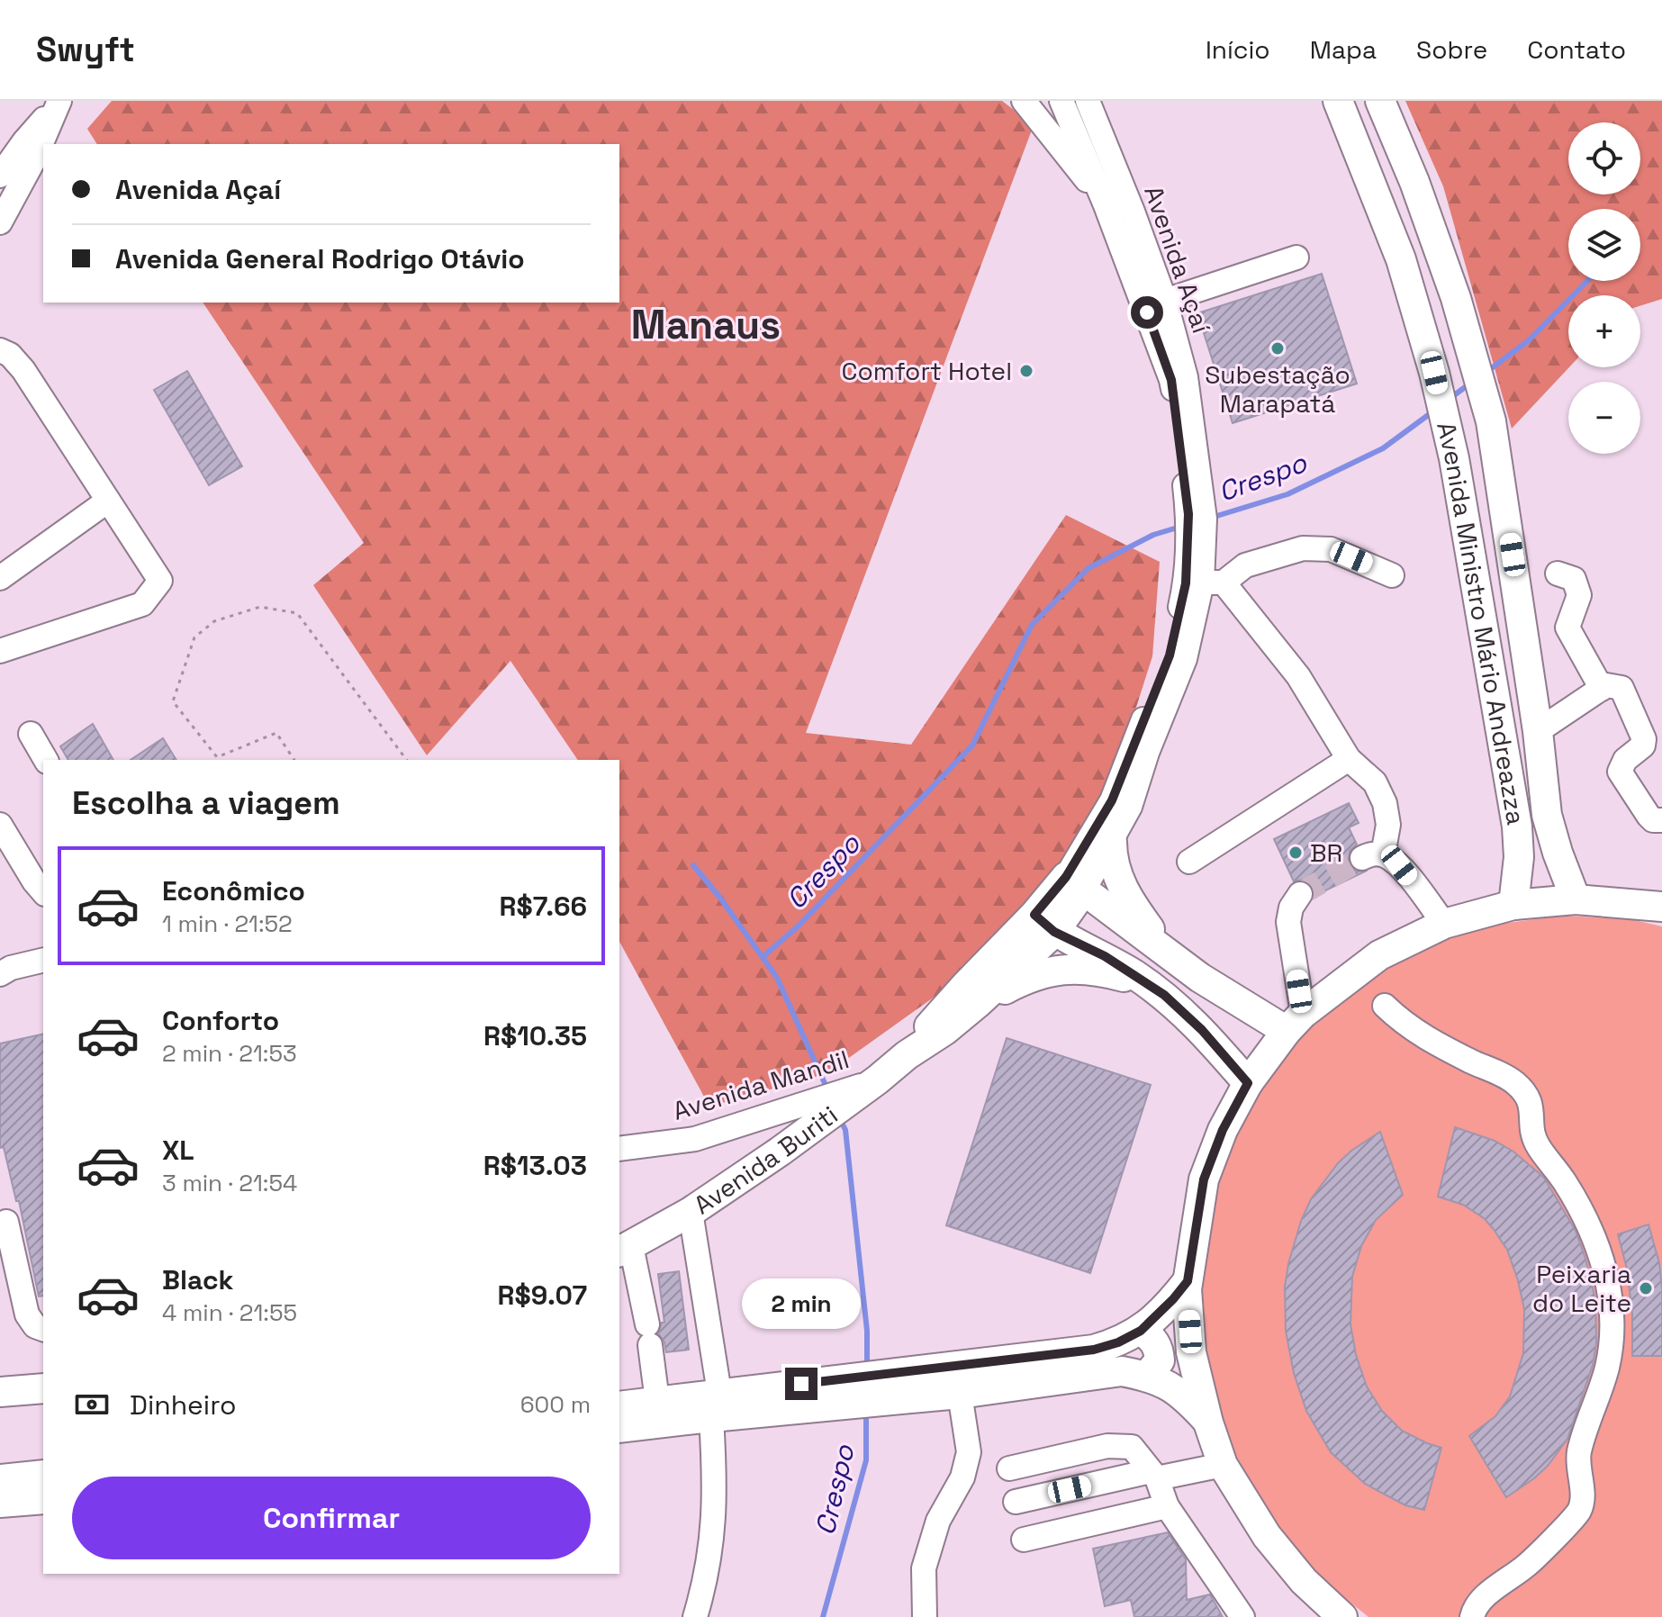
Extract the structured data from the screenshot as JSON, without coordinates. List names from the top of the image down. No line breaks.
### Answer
{"streets":{"main road":["Avenida Ministro Mário Andreazza","Avenida Buriti"],"street":["Avenida Açaí","Avenida Mandil"]},"crossings":[["Avenida Açaí","Avenida Buriti"],["Avenida Mandil","Avenida Buriti"]],"districts":["Manaus"],"water":["Crespo"],"places":["Subestação Marapatá","Comfort Hotel","BR","Peixaria do Leite"],"page":{"header":"Swyft","nav":["Início","Mapa","Sobre","Contato"],"map_buttons":["+","−"],"banner":["Avenida Açaí","Avenida General Rodrigo Otávio"],"heading":"Escolha a viagem","list":[{"name":"Econômico","note":"1 min · 21:52","value":"R$7.66"},{"name":"Conforto","note":"2 min · 21:53","value":"R$10.35"},{"name":"XL","note":"3 min · 21:54","value":"R$13.03"},{"name":"Black","note":"4 min · 21:55","value":"R$9.07"}],"bubble":"2 min","pay":["Dinheiro","600 m"],"buttons":"Confirmar"}}
